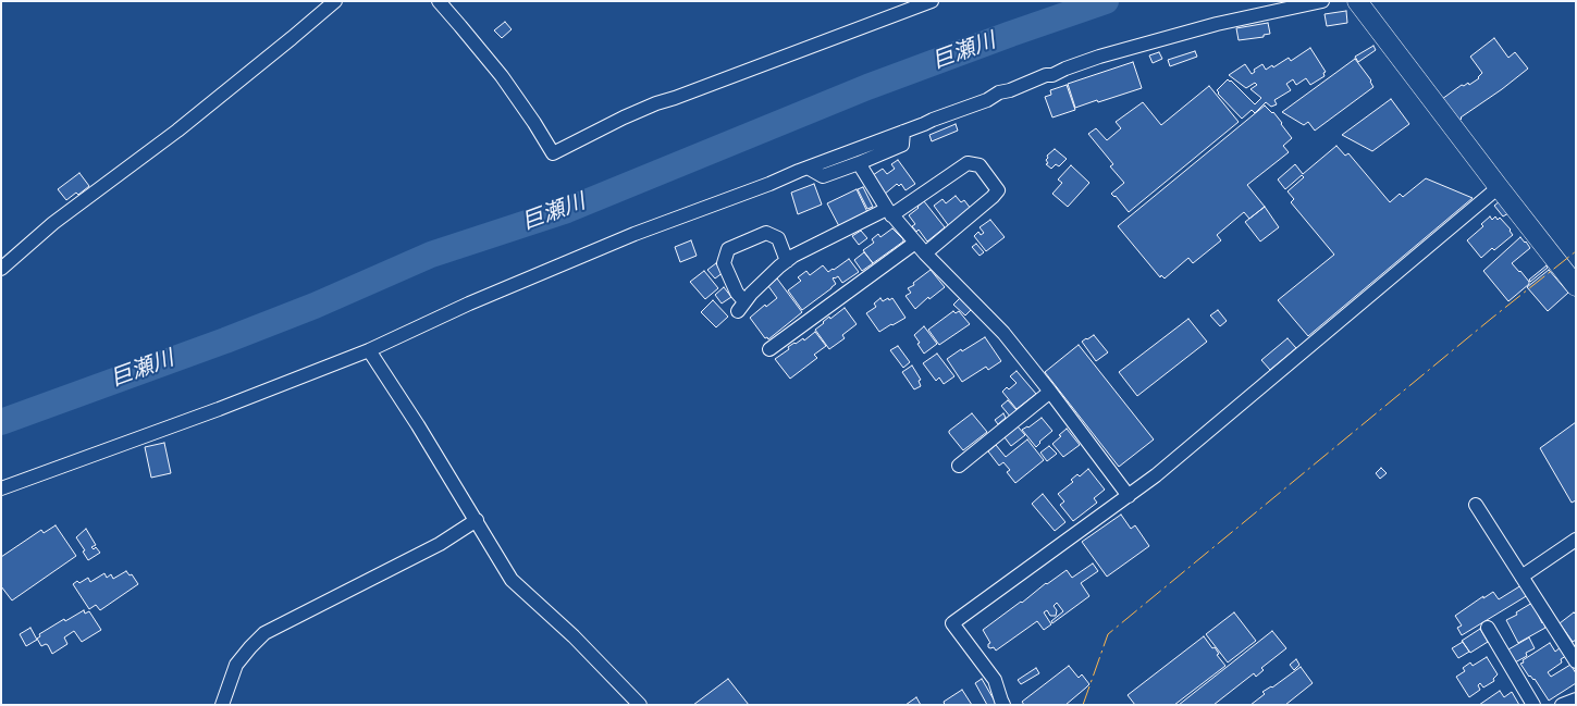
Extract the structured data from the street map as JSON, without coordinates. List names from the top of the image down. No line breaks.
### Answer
{"water":["巨瀬川"]}
